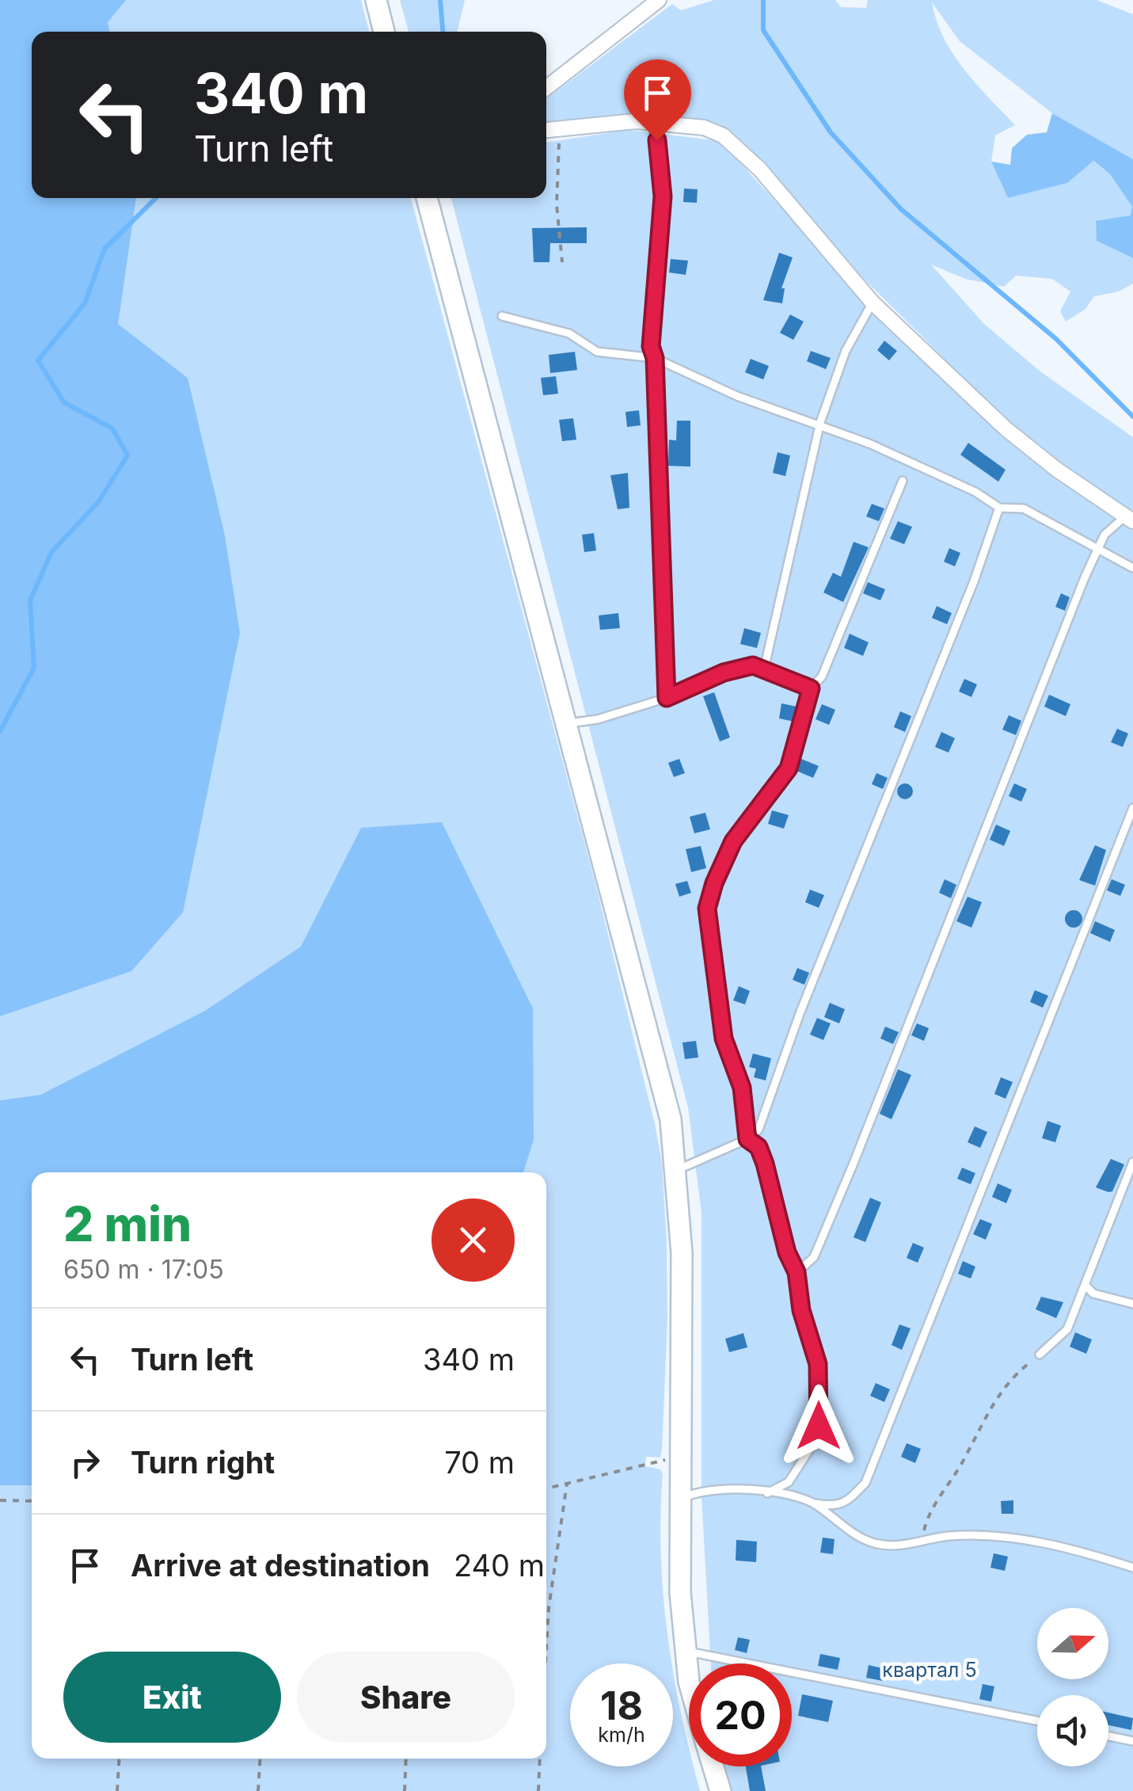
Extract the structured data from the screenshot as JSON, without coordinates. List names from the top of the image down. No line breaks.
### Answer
{"parks":["квартал 5"],"north":"right","page":{"turn":["340 m","Turn left"],"heading":["2 min","650 m · 17:05"],"list":[{"name":"Turn left","value":"340 m"},{"name":"Turn right","value":"70 m"},{"name":"Arrive at destination","value":"240 m"}],"buttons":["Exit","Share"],"speed":"18 km/h","limit":"20"}}
